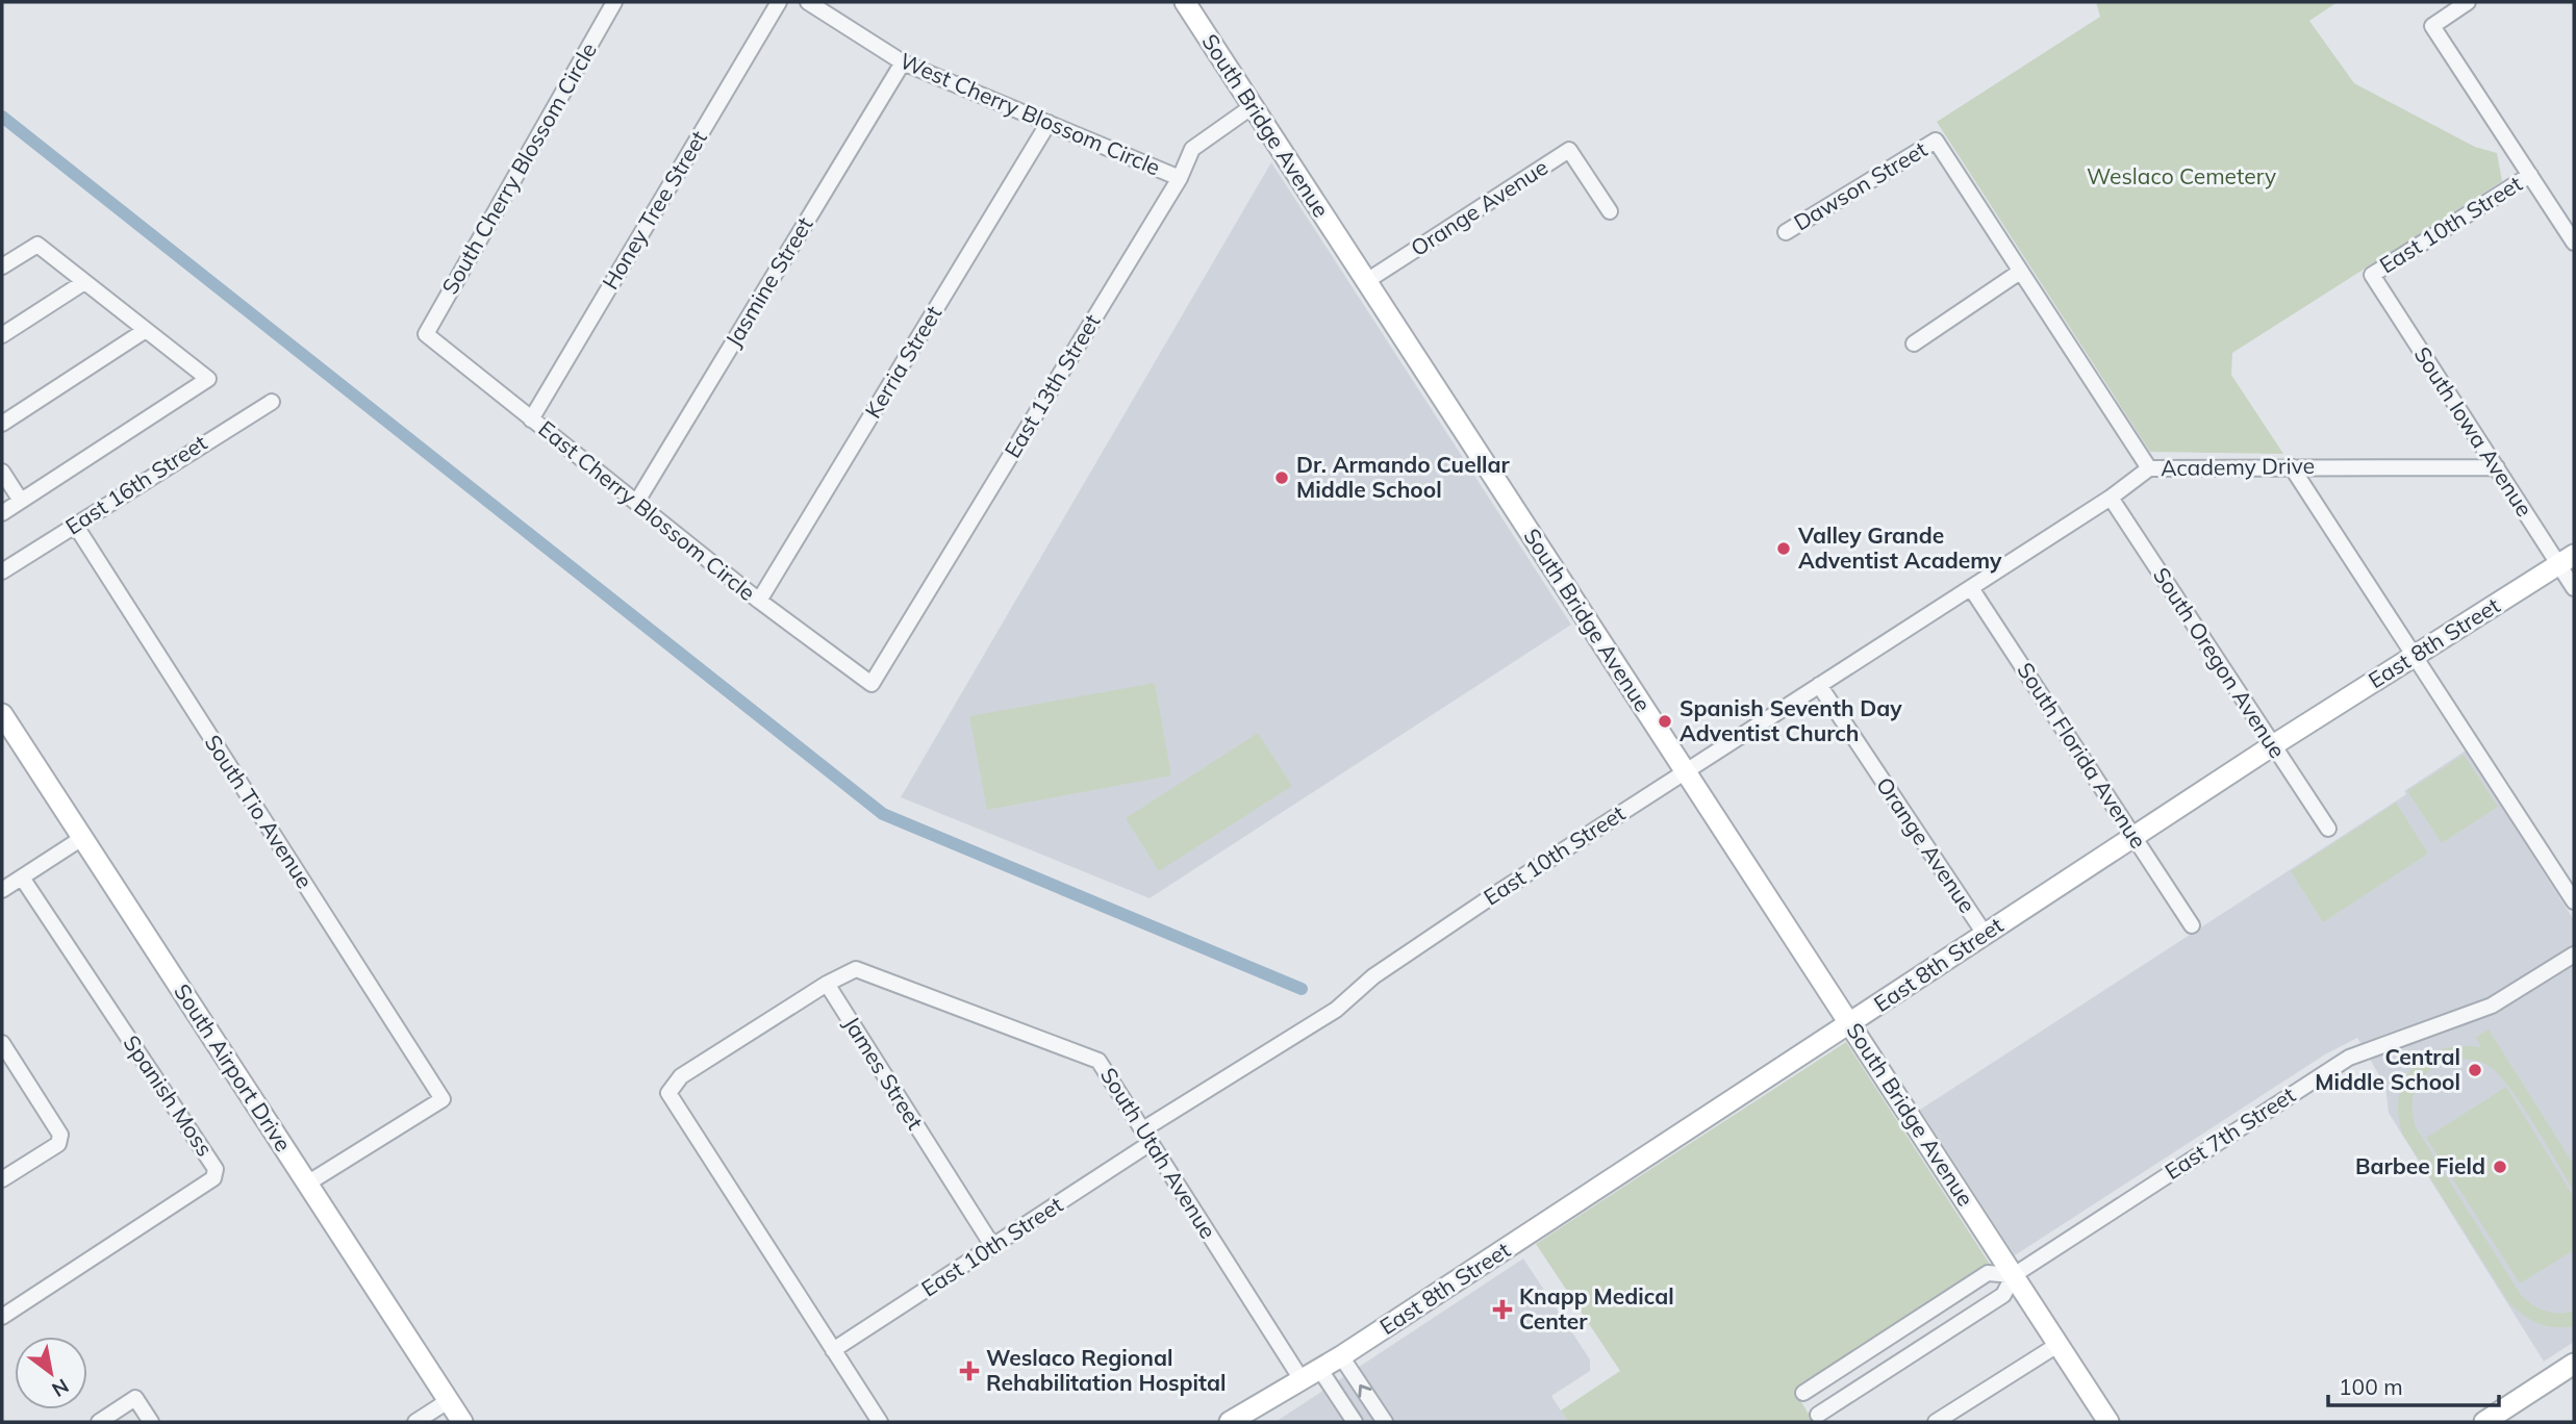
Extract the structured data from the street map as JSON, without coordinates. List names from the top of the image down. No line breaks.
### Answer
{"streets":{"street":["West Cherry Blossom Circle","South Bridge Avenue","South Cherry Blossom Circle","Dawson Street","Orange Avenue","Honey Tree Street","East 10th Street","Jasmine Street","Kerria Street","East 13th Street","South Iowa Avenue","Academy Drive","East 16th Street","East Cherry Blossom Circle","East 8th Street","South Oregon Avenue","South Florida Avenue","South Tio Avenue","South Airport Drive","James Street","Spanish Moss","East 7th Street","South Utah Avenue"]},"crossings":[["West Cherry Blossom Circle","Jasmine Street"],["West Cherry Blossom Circle","Kerria Street"],["West Cherry Blossom Circle","East 13th Street"],["South Bridge Avenue","Orange Avenue"],["South Bridge Avenue","East 10th Street"],["South Bridge Avenue","East 13th Street"],["South Bridge Avenue","East 8th Street"],["South Bridge Avenue","East 7th Street"],["South Cherry Blossom Circle","East Cherry Blossom Circle"],["Orange Avenue","East 10th Street"],["Orange Avenue","East 8th Street"],["Honey Tree Street","East Cherry Blossom Circle"],["East 10th Street","South Iowa Avenue"],["East 10th Street","Academy Drive"],["East 10th Street","South Florida Avenue"],["East 10th Street","James Street"],["East 10th Street","South Utah Avenue"],["Jasmine Street","East Cherry Blossom Circle"],["Kerria Street","East Cherry Blossom Circle"],["East 13th Street","East Cherry Blossom Circle"],["South Iowa Avenue","Academy Drive"],["South Iowa Avenue","East 8th Street"],["Academy Drive","South Oregon Avenue"],["Academy Drive","South Florida Avenue"],["East 16th Street","South Tio Avenue"],["East 8th Street","South Oregon Avenue"],["East 8th Street","South Florida Avenue"],["East 8th Street","South Utah Avenue"],["South Tio Avenue","South Airport Drive"],["James Street","South Utah Avenue"]],"parks":["Weslaco Cemetery"],"places":{"other":["Dr. Armando Cuellar Middle School","Valley Grande Adventist Academy","Spanish Seventh Day Adventist Church","Central Middle School","Barbee Field"],"health":["Knapp Medical Center","Weslaco Regional Rehabilitation Hospital"]},"scale_bar":"100 m","north":"bottom right"}
